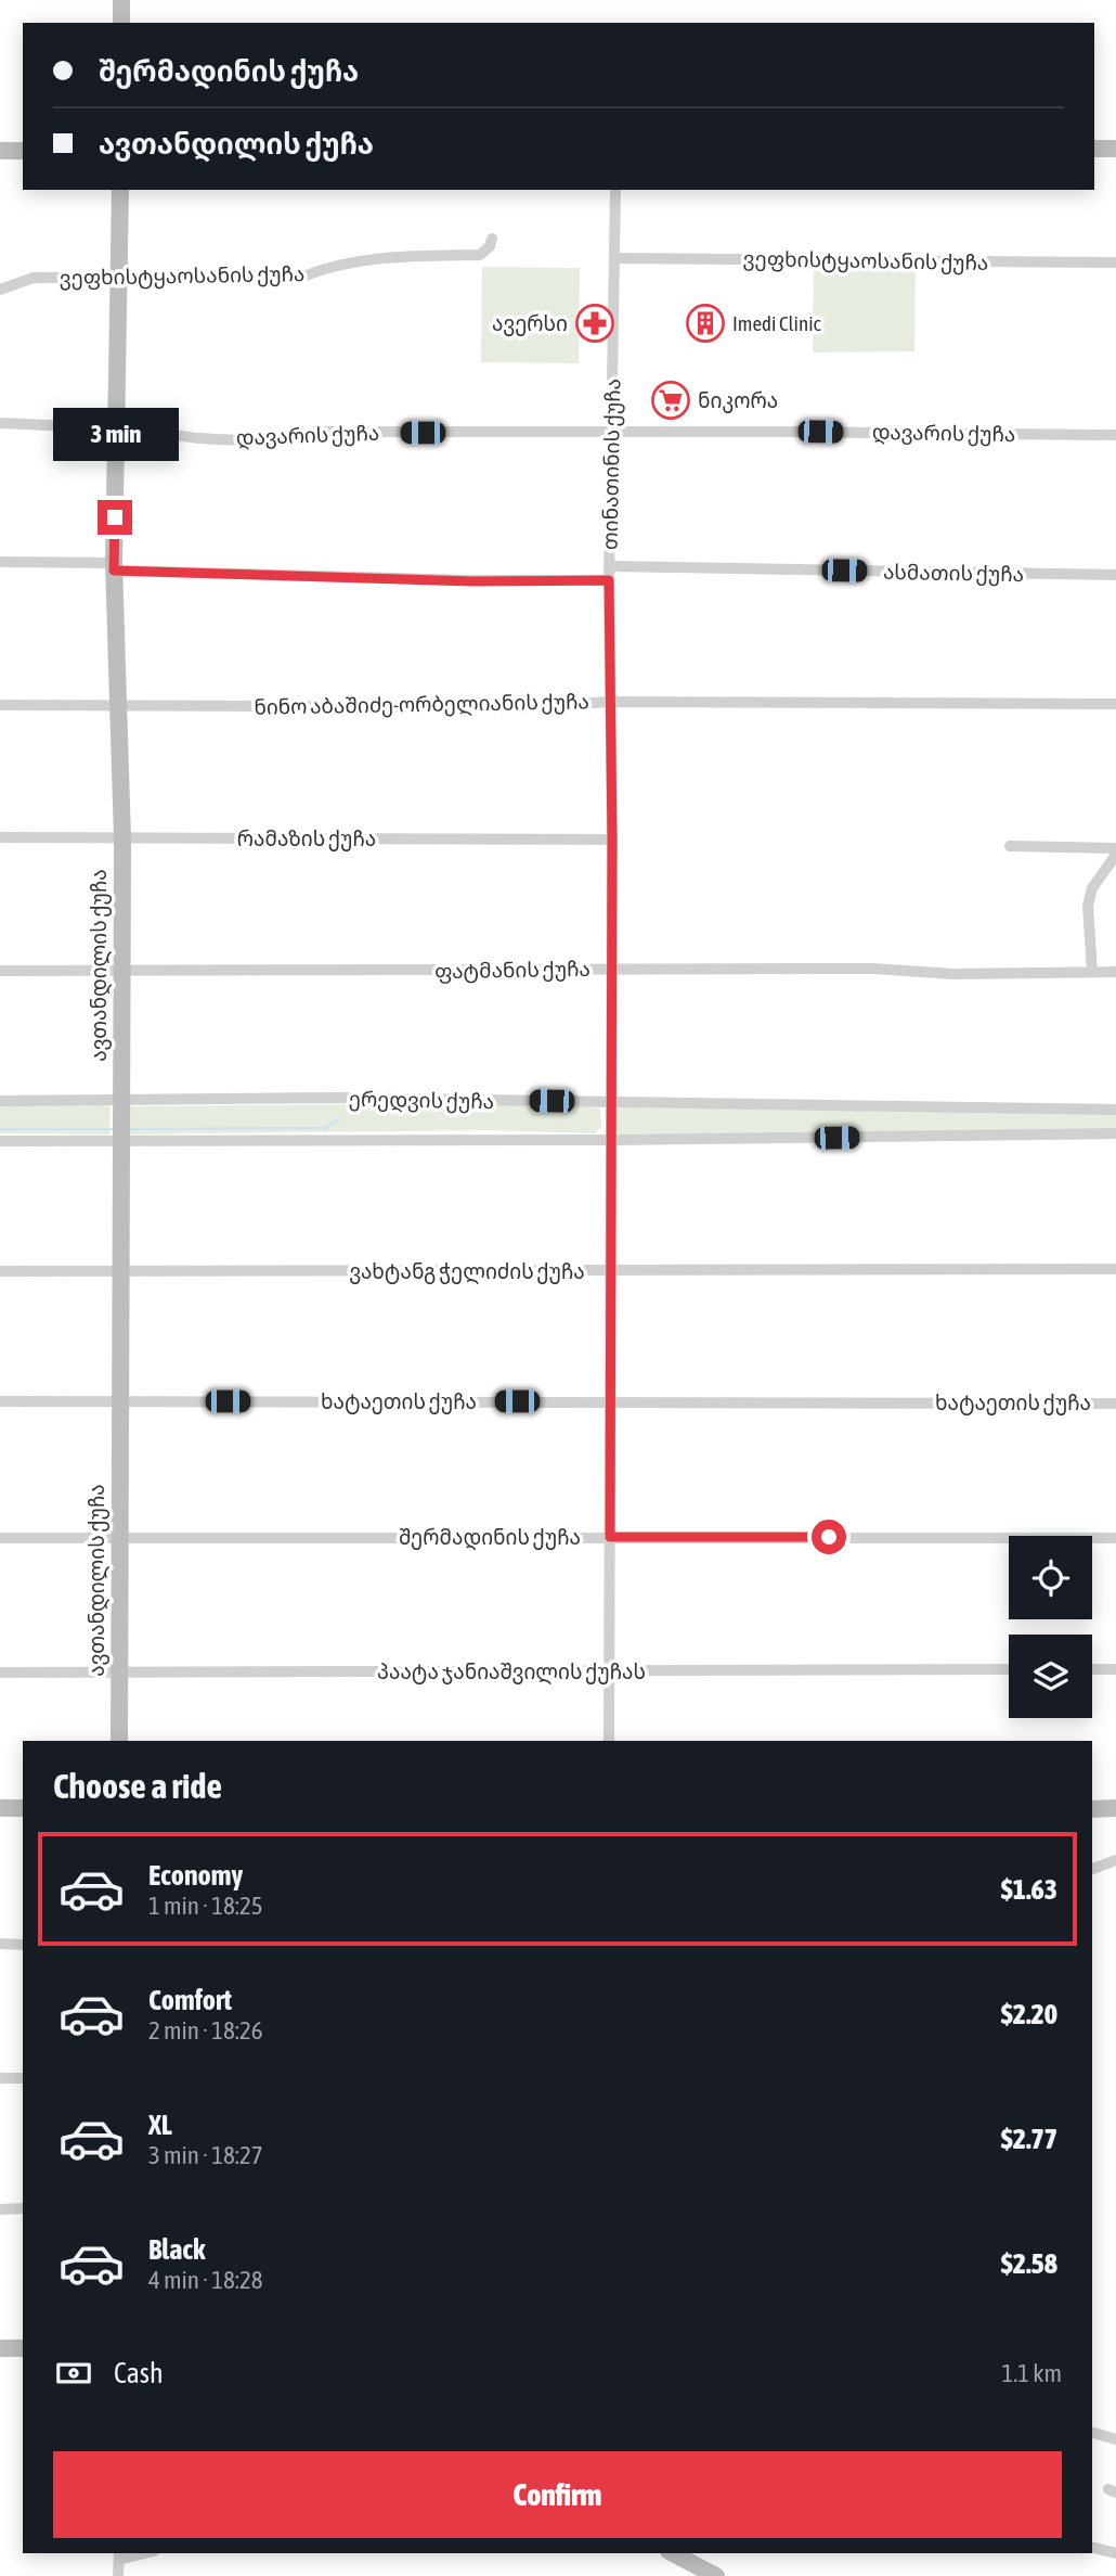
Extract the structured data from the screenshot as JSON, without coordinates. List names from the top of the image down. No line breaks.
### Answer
{"streets":{"street":["ვეფხისტყაოსანის ქუჩა","დავარის ქუჩა","თინათინის ქუჩა","ასმათის ქუჩა","ნინო აბაშიძე-ორბელიანის ქუჩა","რამაზის ქუჩა","ავთანდილის ქუჩა","ფატმანის ქუჩა","ერედვის ქუჩა","ვახტანგ ჭელიძის ქუჩა","ხატაეთის ქუჩა","შერმადინის ქუჩა","პაატა ჯანიაშვილის ქუჩას"]},"crossings":[["ვეფხისტყაოსანის ქუჩა","თინათინის ქუჩა"],["ვეფხისტყაოსანის ქუჩა","ავთანდილის ქუჩა"],["დავარის ქუჩა","თინათინის ქუჩა"],["დავარის ქუჩა","ავთანდილის ქუჩა"],["თინათინის ქუჩა","ასმათის ქუჩა"],["თინათინის ქუჩა","ნინო აბაშიძე-ორბელიანის ქუჩა"],["თინათინის ქუჩა","რამაზის ქუჩა"],["თინათინის ქუჩა","ფატმანის ქუჩა"],["თინათინის ქუჩა","ერედვის ქუჩა"],["თინათინის ქუჩა","ვახტანგ ჭელიძის ქუჩა"],["თინათინის ქუჩა","ხატაეთის ქუჩა"],["თინათინის ქუჩა","შერმადინის ქუჩა"],["თინათინის ქუჩა","პაატა ჯანიაშვილის ქუჩას"],["ნინო აბაშიძე-ორბელიანის ქუჩა","ავთანდილის ქუჩა"],["რამაზის ქუჩა","ავთანდილის ქუჩა"],["ავთანდილის ქუჩა","ფატმანის ქუჩა"],["ავთანდილის ქუჩა","ერედვის ქუჩა"],["ავთანდილის ქუჩა","ვახტანგ ჭელიძის ქუჩა"],["ავთანდილის ქუჩა","ხატაეთის ქუჩა"],["ავთანდილის ქუჩა","შერმადინის ქუჩა"],["ავთანდილის ქუჩა","პაატა ჯანიაშვილის ქუჩას"]],"places":{"pharmacy":["ავერსი"],"building":["Imedi Clinic"],"supermarket":["ნიკორა"]},"page":{"banner":["შერმადინის ქუჩა","ავთანდილის ქუჩა"],"bubble":"3 min","heading":"Choose a ride","list":[{"name":"Economy","note":"1 min · 18:25","value":"$1.63"},{"name":"Comfort","note":"2 min · 18:26","value":"$2.20"},{"name":"XL","note":"3 min · 18:27","value":"$2.77"},{"name":"Black","note":"4 min · 18:28","value":"$2.58"}],"pay":["Cash","1.1 km"],"buttons":"Confirm"}}
